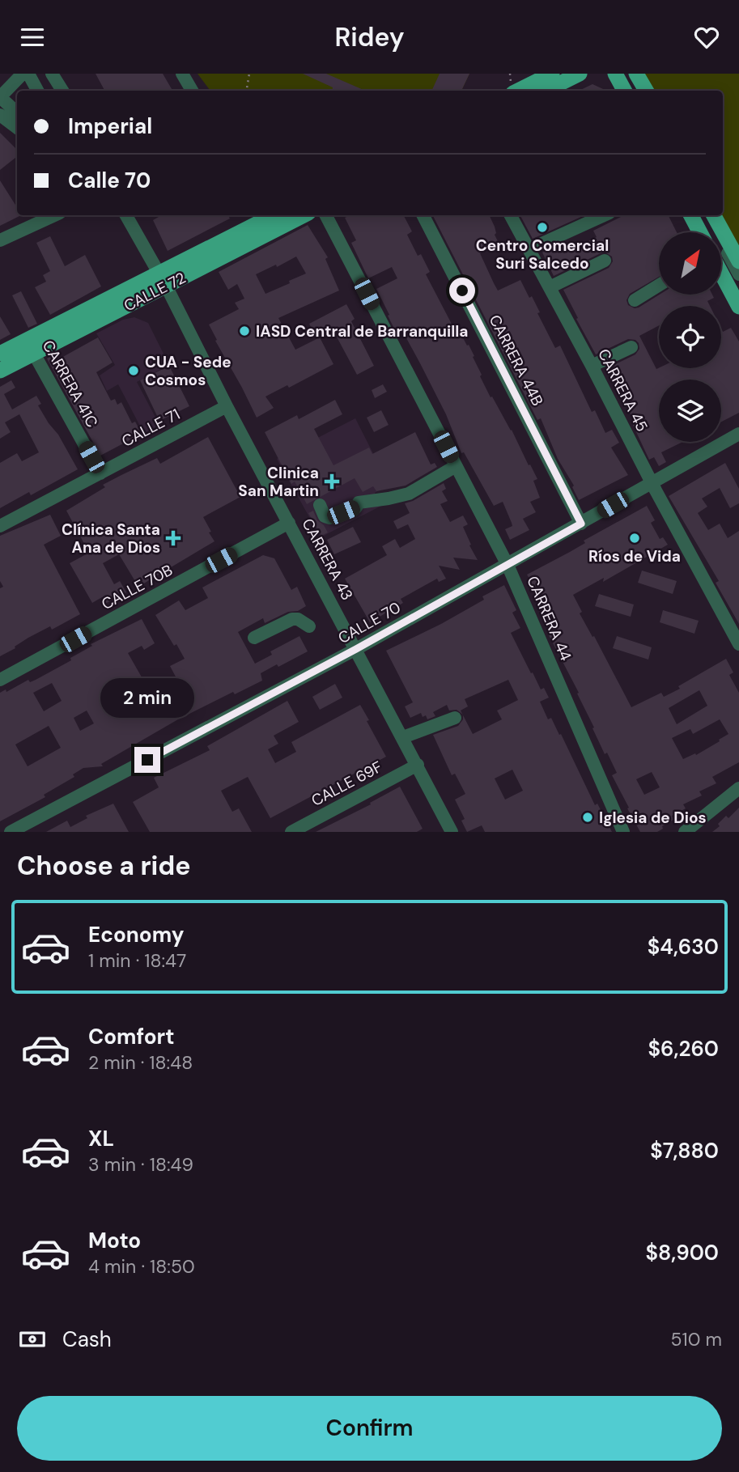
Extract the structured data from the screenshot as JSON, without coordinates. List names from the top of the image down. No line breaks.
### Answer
{"streets":{"main road":["CALLE 72"],"street":["CARRERA 44B","CARRERA 41C","CARRERA 45","CALLE 71","CARRERA 43","CALLE 70B","CARRERA 44","CALLE 70","CALLE 69F"]},"crossings":[["CALLE 72","CARRERA 41C"],["CALLE 72","CARRERA 43"],["CARRERA 44B","CALLE 70"],["CARRERA 41C","CALLE 71"],["CARRERA 45","CALLE 70"],["CALLE 71","CARRERA 43"],["CARRERA 43","CALLE 70B"],["CARRERA 43","CALLE 70"],["CARRERA 43","CALLE 69F"],["CARRERA 44","CALLE 70"]],"places":{"other":["Centro Comercial Suri Salcedo","IASD Central de Barranquilla","CUA - Sede Cosmos","Ríos de Vida","Iglesia de Dios"],"health":["Clinica San Martin","Clínica Santa Ana de Dios"]},"north":"top right","page":{"header":"Ridey","banner":["Imperial","Calle 70"],"bubble":"2 min","heading":"Choose a ride","list":[{"name":"Economy","note":"1 min · 18:47","value":"$4,630"},{"name":"Comfort","note":"2 min · 18:48","value":"$6,260"},{"name":"XL","note":"3 min · 18:49","value":"$7,880"},{"name":"Moto","note":"4 min · 18:50","value":"$8,900"}],"pay":["Cash","510 m"],"buttons":"Confirm"}}
